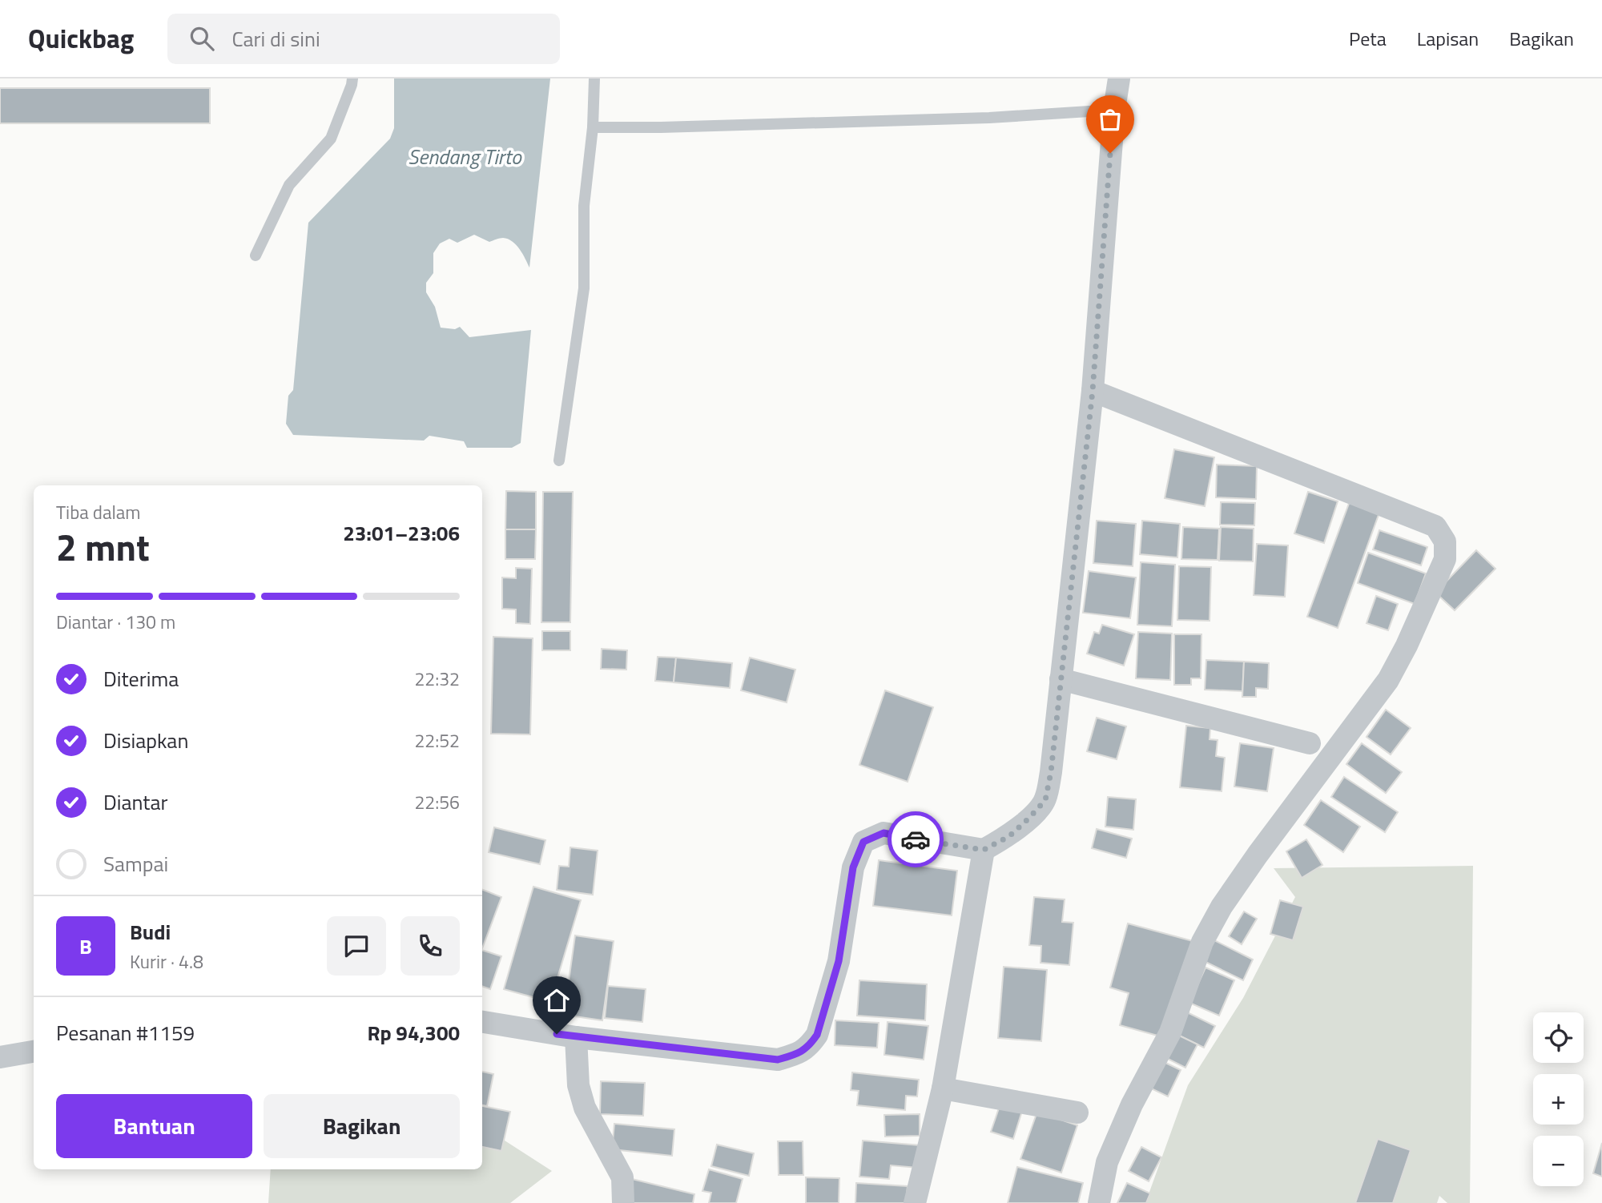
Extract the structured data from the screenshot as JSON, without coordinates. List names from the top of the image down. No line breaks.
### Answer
{"water":["Sendang Tirto"],"page":{"header":"Quickbag","search":"Cari di sini","nav":["Peta","Lapisan","Bagikan"],"heading":["2 mnt","Tiba dalam","23:01–23:06"],"panel":["Budi","Kurir · 4.8","Pesanan #1159","Rp 94,300"],"bar":"Diantar · 130 m","list":[["Diterima","22:32"],["Disiapkan","22:52"],["Diantar","22:56"],"Sampai"],"round":"B","map_buttons":["+","−"],"buttons":["Bantuan","Bagikan"]}}
